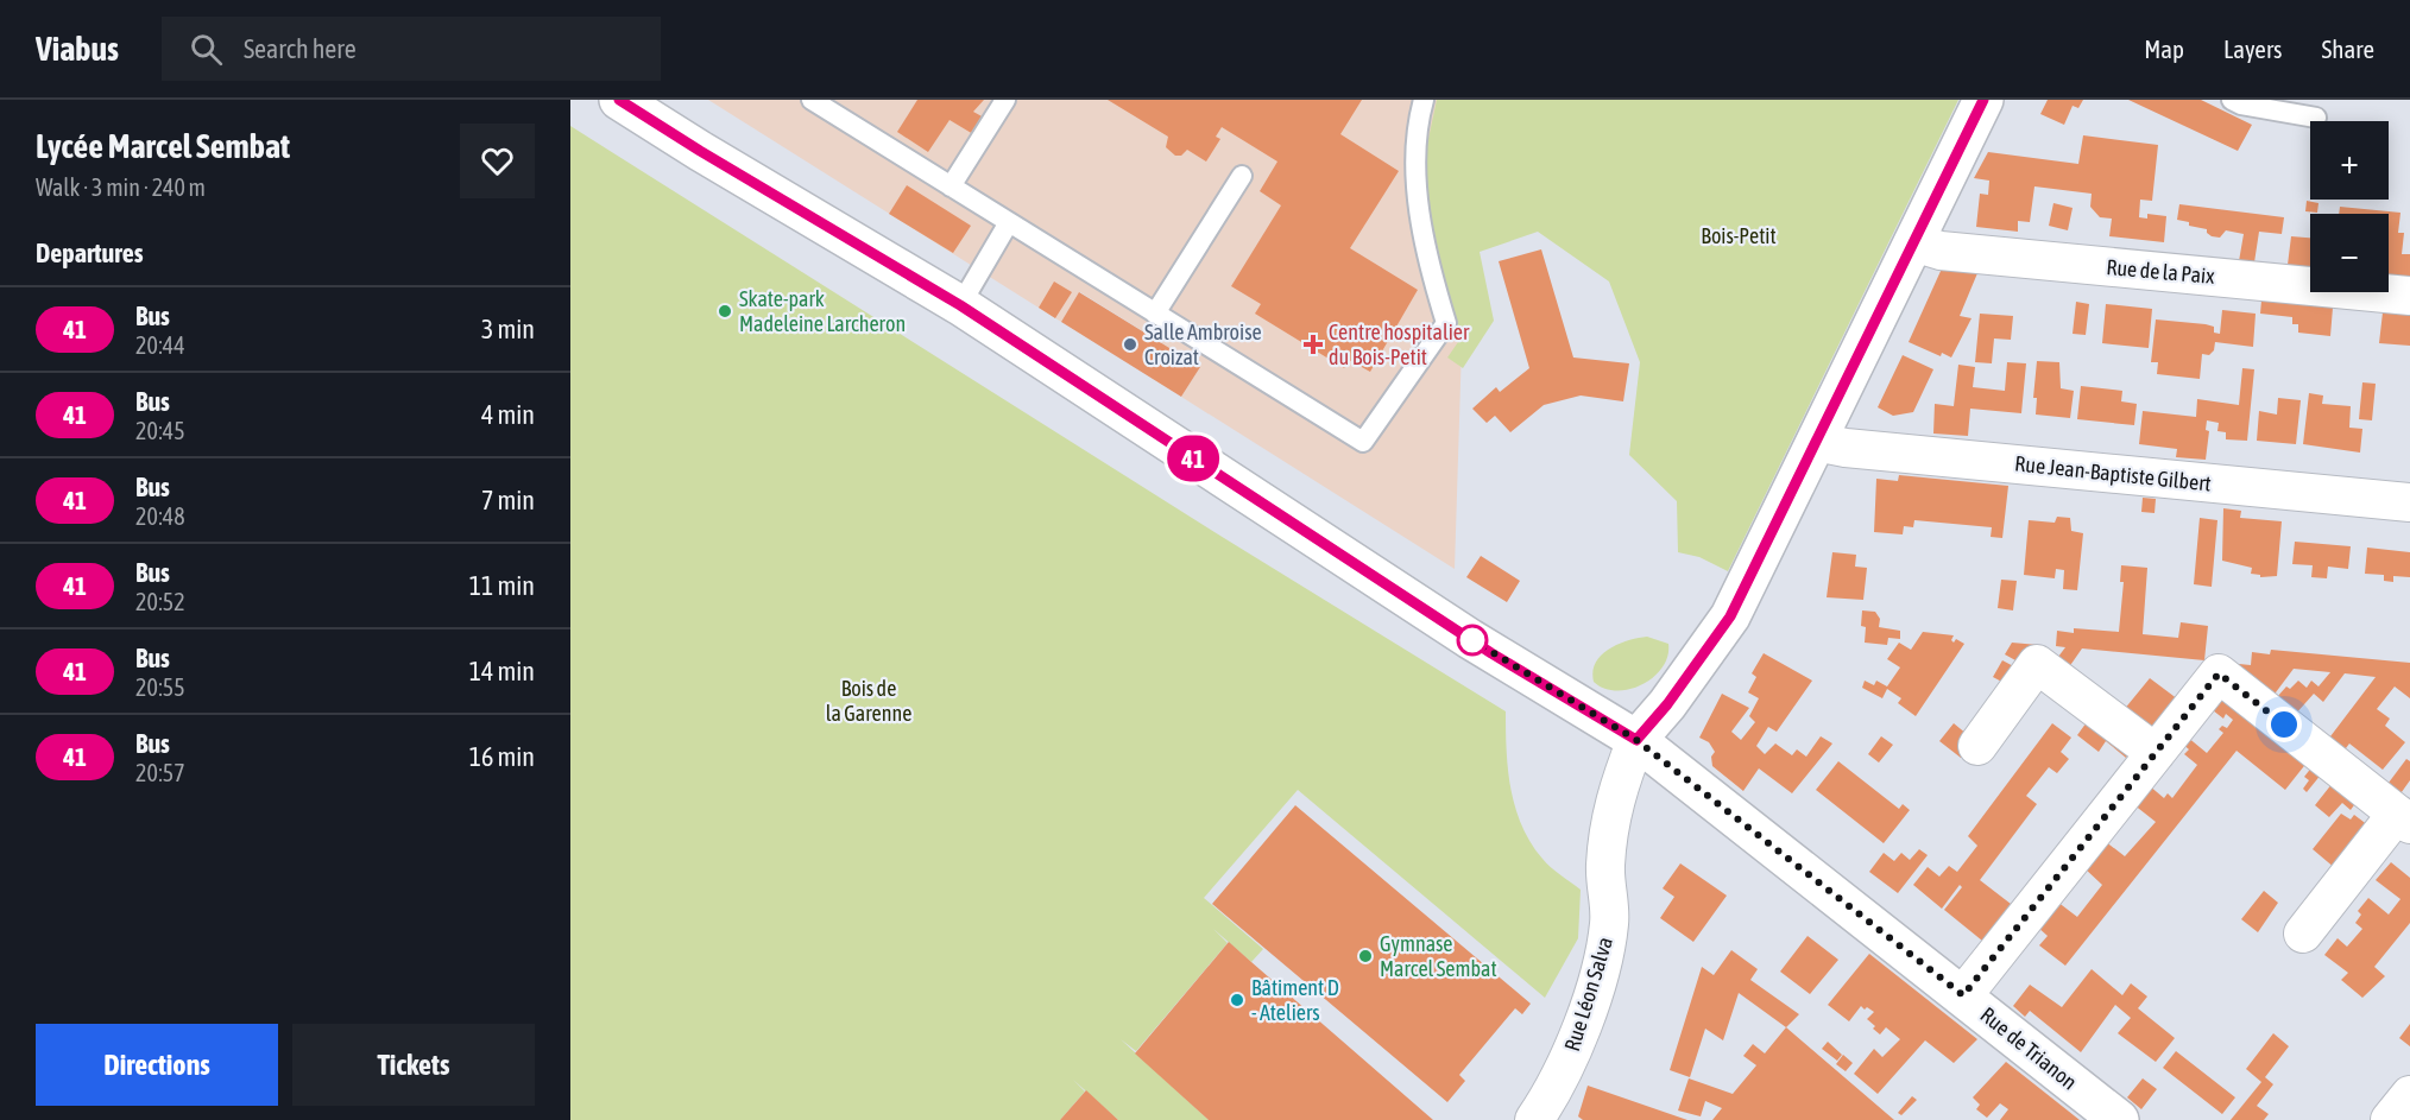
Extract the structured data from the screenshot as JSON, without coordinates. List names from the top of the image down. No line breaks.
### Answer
{"streets":{"street":["Rue de la Paix","Rue Jean-Baptiste Gilbert","Rue Léon Salva","Rue de Trianon"]},"crossings":[["Rue de la Paix","Rue Léon Salva"],["Rue Jean-Baptiste Gilbert","Rue Léon Salva"],["Rue Léon Salva","Rue de Trianon"]],"parks":["Bois-Petit","Bois de la Garenne"],"places":{"other":["Skate-park Madeleine Larcheron","Salle Ambroise Croizat","Gymnase Marcel Sembat","Bâtiment D - Ateliers"],"health":["Centre hospitalier du Bois-Petit"]},"lines":["bus line 41"],"page":{"header":"Viabus","search":"Search here","nav":["Map","Layers","Share"],"heading":[["Lycée Marcel Sembat","Walk · 3 min · 240 m"],"Departures"],"on_map":"41","map_buttons":["+","−"],"list":[{"mark":"41","name":"Bus","note":"20:44","value":"3 min"},{"mark":"41","name":"Bus","note":"20:45","value":"4 min"},{"mark":"41","name":"Bus","note":"20:48","value":"7 min"},{"mark":"41","name":"Bus","note":"20:52","value":"11 min"},{"mark":"41","name":"Bus","note":"20:55","value":"14 min"},{"mark":"41","name":"Bus","note":"20:57","value":"16 min"}],"buttons":["Directions","Tickets"]}}
